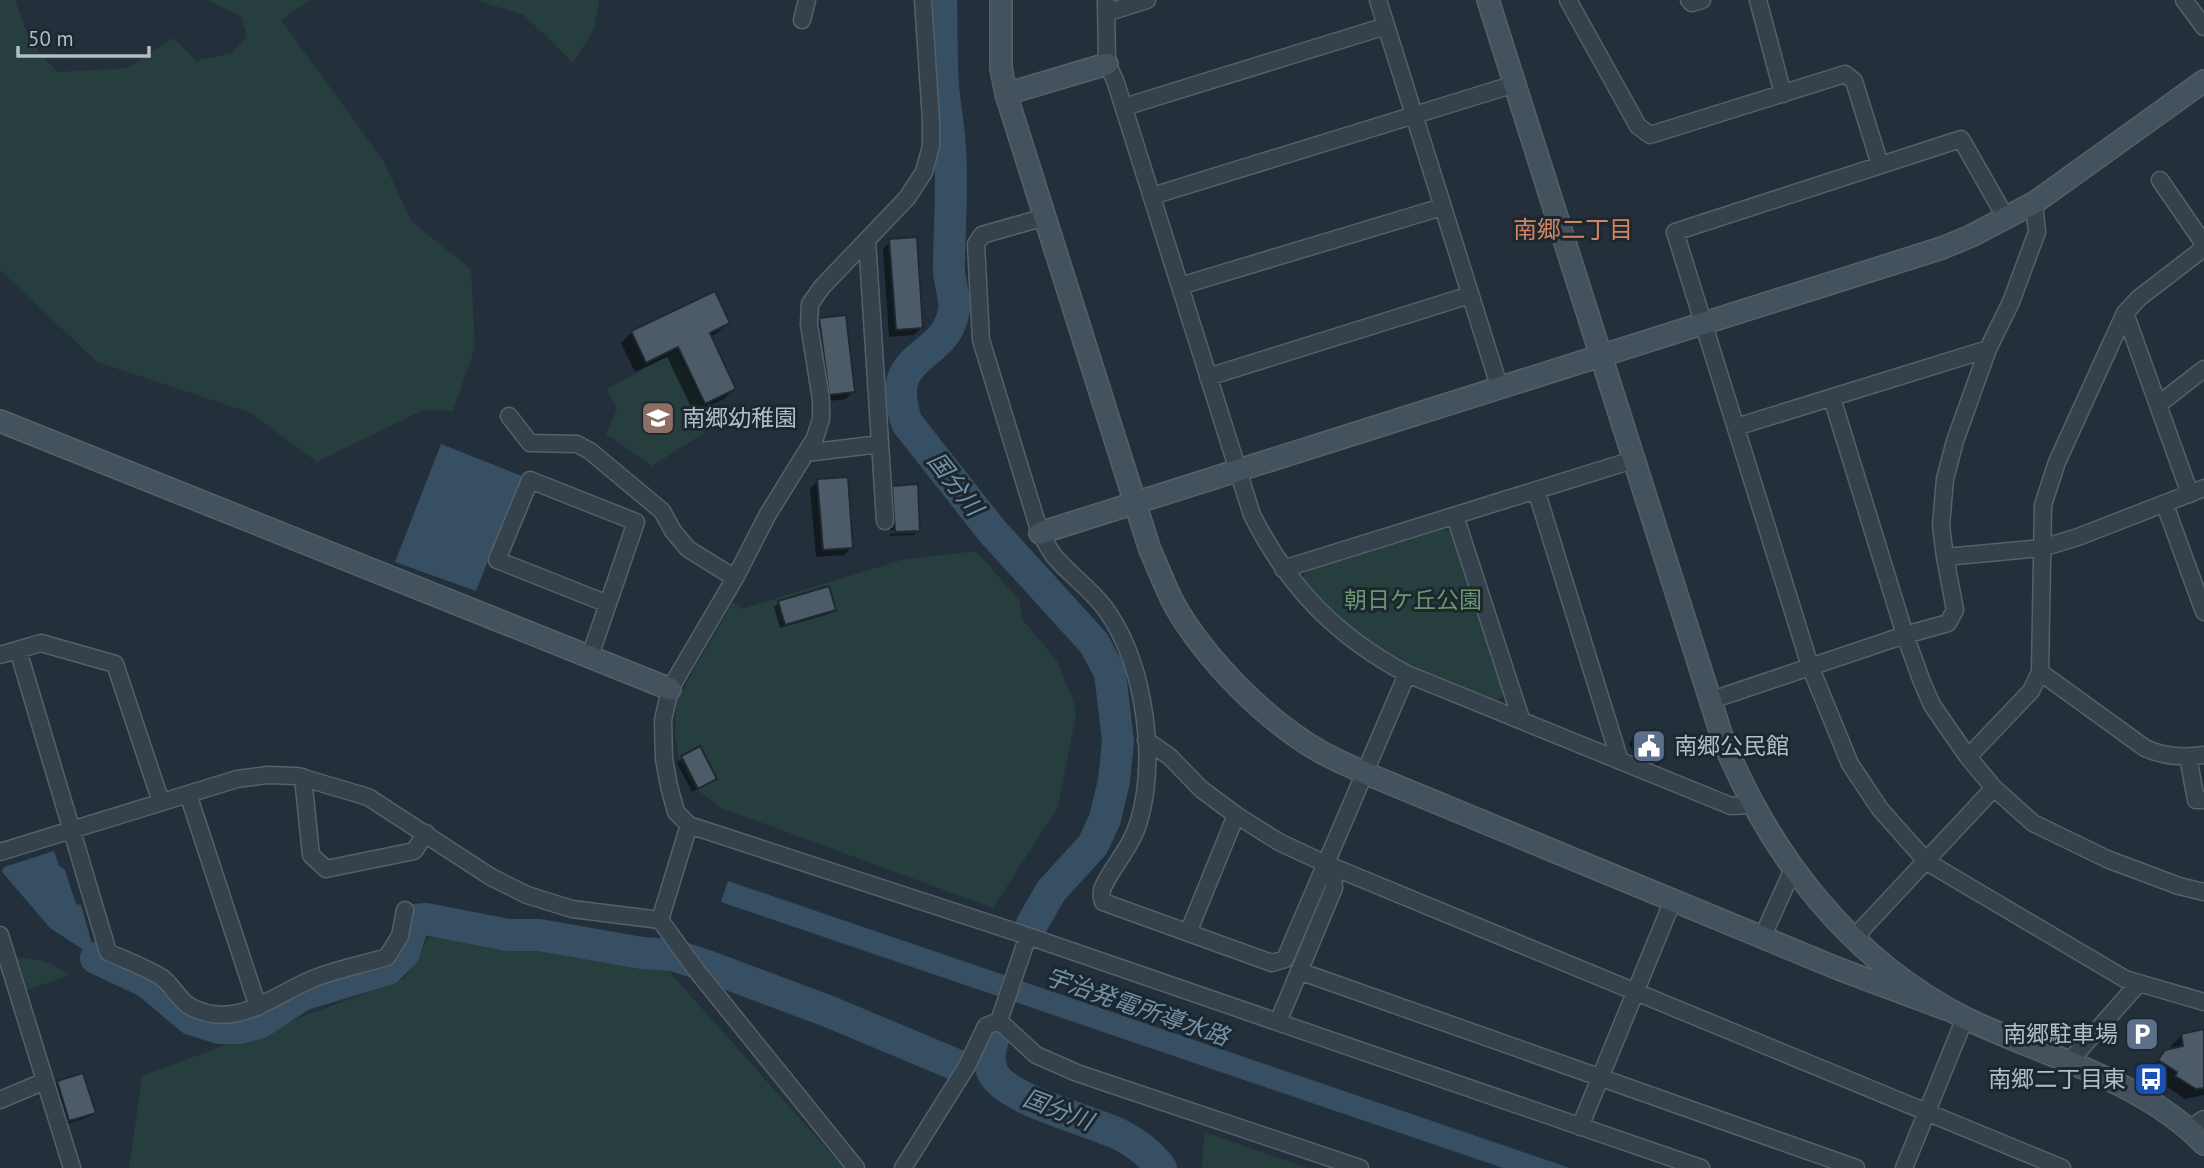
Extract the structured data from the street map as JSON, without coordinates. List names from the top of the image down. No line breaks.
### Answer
{"districts":["南郷二丁目"],"water":["国分川","宇治発電所導水路"],"parks":["朝日ケ丘公園"],"places":{"school or university":["南郷幼稚園"],"public building":["南郷公民館"],"parking":["南郷駐車場"],"bus stop":["南郷二丁目東"]},"scale_bar":"50 m"}
